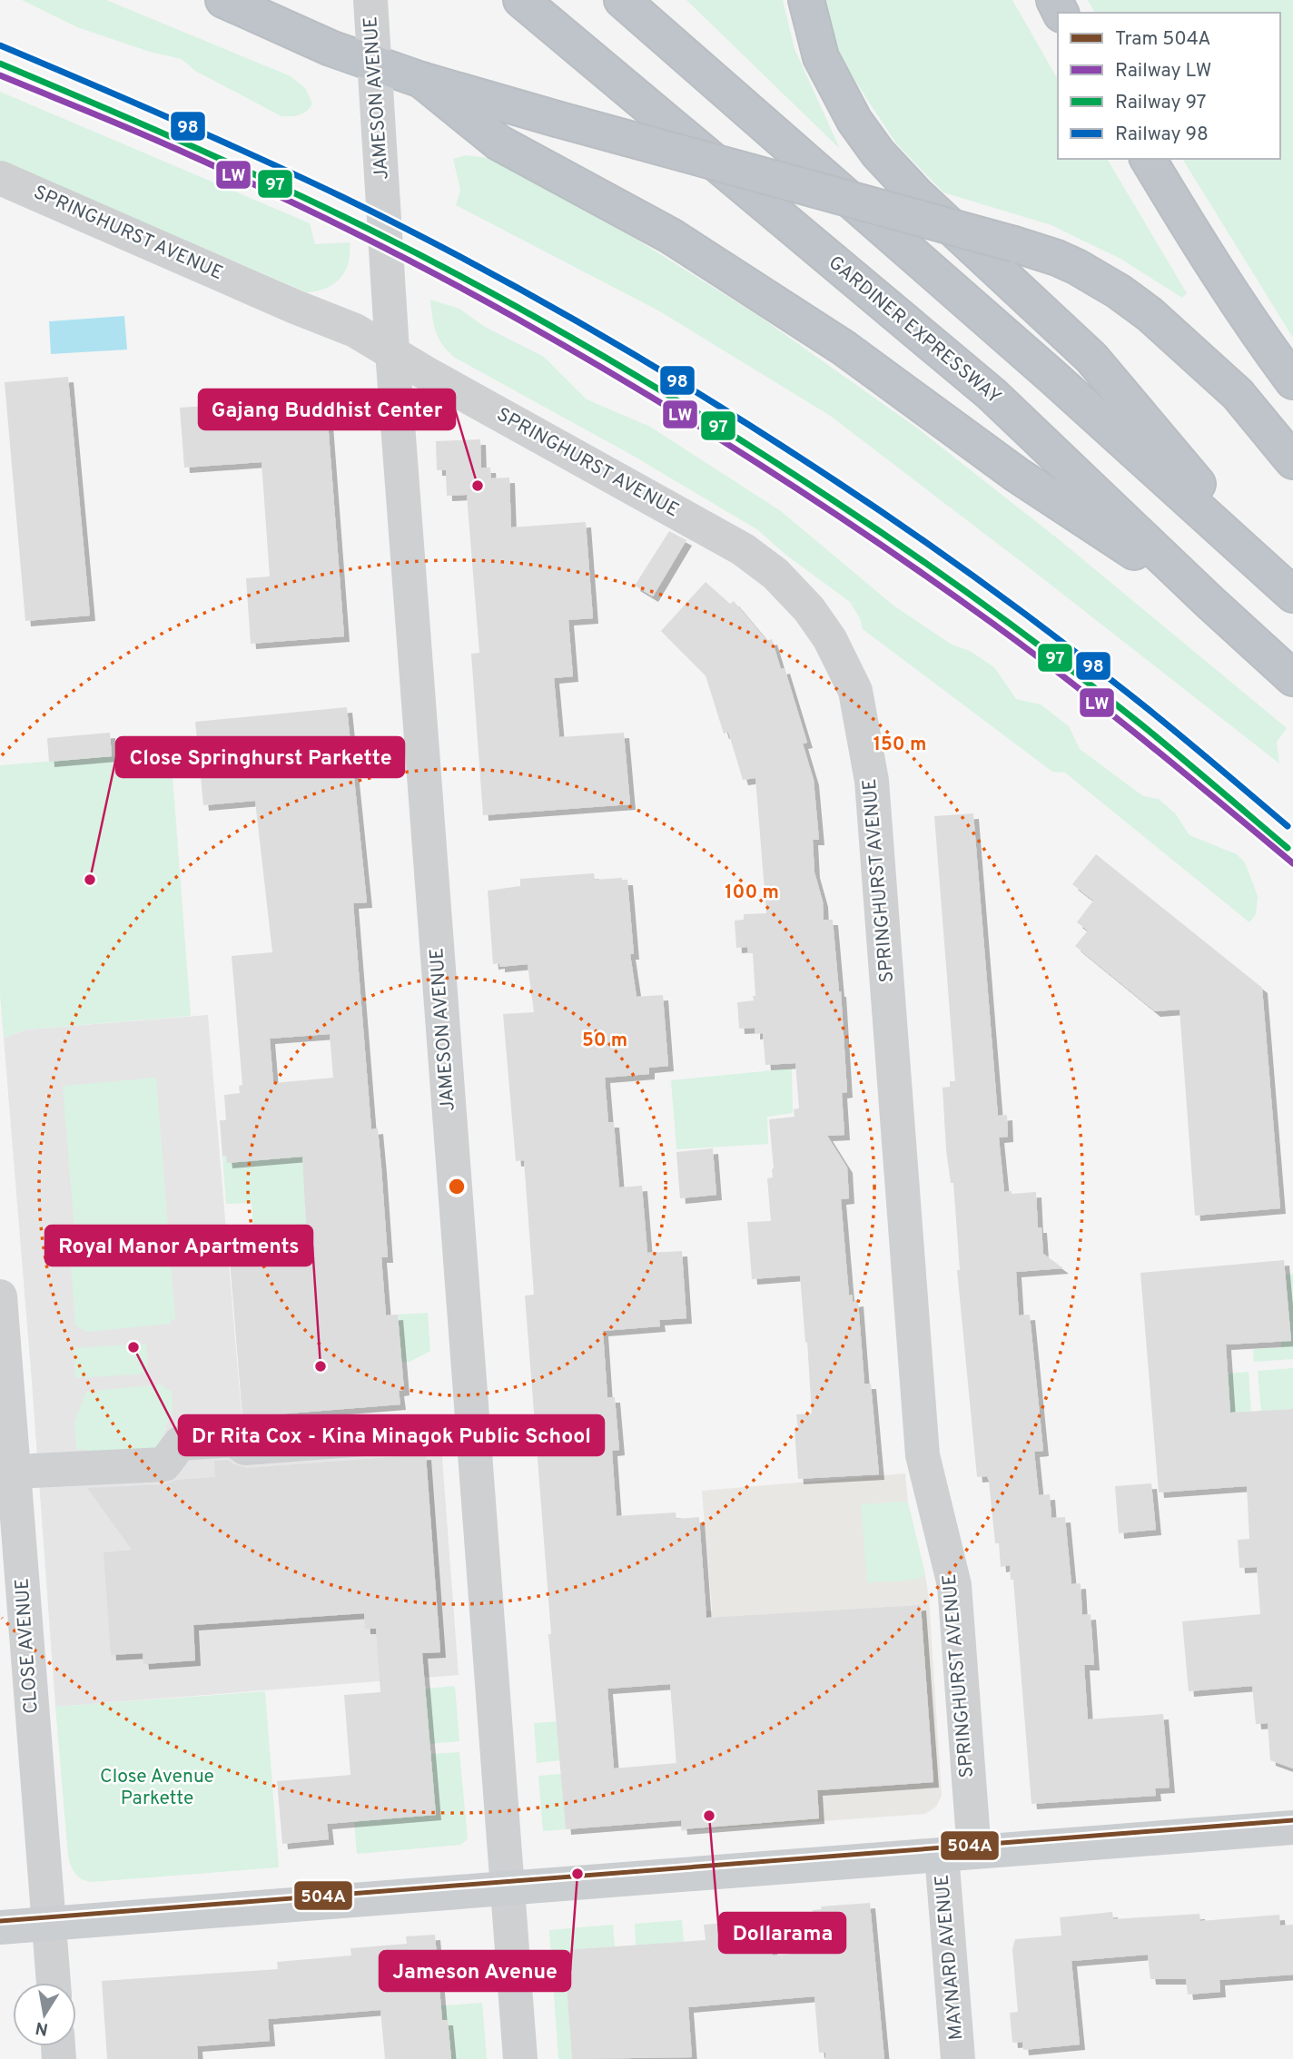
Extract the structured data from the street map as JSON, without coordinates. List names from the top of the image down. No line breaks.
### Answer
{"streets":{"highway":["GARDINER EXPRESSWAY"],"street":["JAMESON AVENUE","SPRINGHURST AVENUE","CLOSE AVENUE","MAYNARD AVENUE"]},"crossings":[["JAMESON AVENUE","SPRINGHURST AVENUE"],["SPRINGHURST AVENUE","MAYNARD AVENUE"]],"parks":["Close Avenue Parkette"],"places":["Gajang Buddhist Center","Close Springhurst Parkette","Dr Rita Cox - Kina Minagok Public School","Royal Manor Apartments","Dollarama","Jameson Avenue"],"lines":["rail line 98","rail line 97","rail line LW","tram line 504A"],"legend":["Tram 504A","Railway LW","Railway 97","Railway 98"],"north":"bottom","rings":["150 m","100 m","50 m"]}
